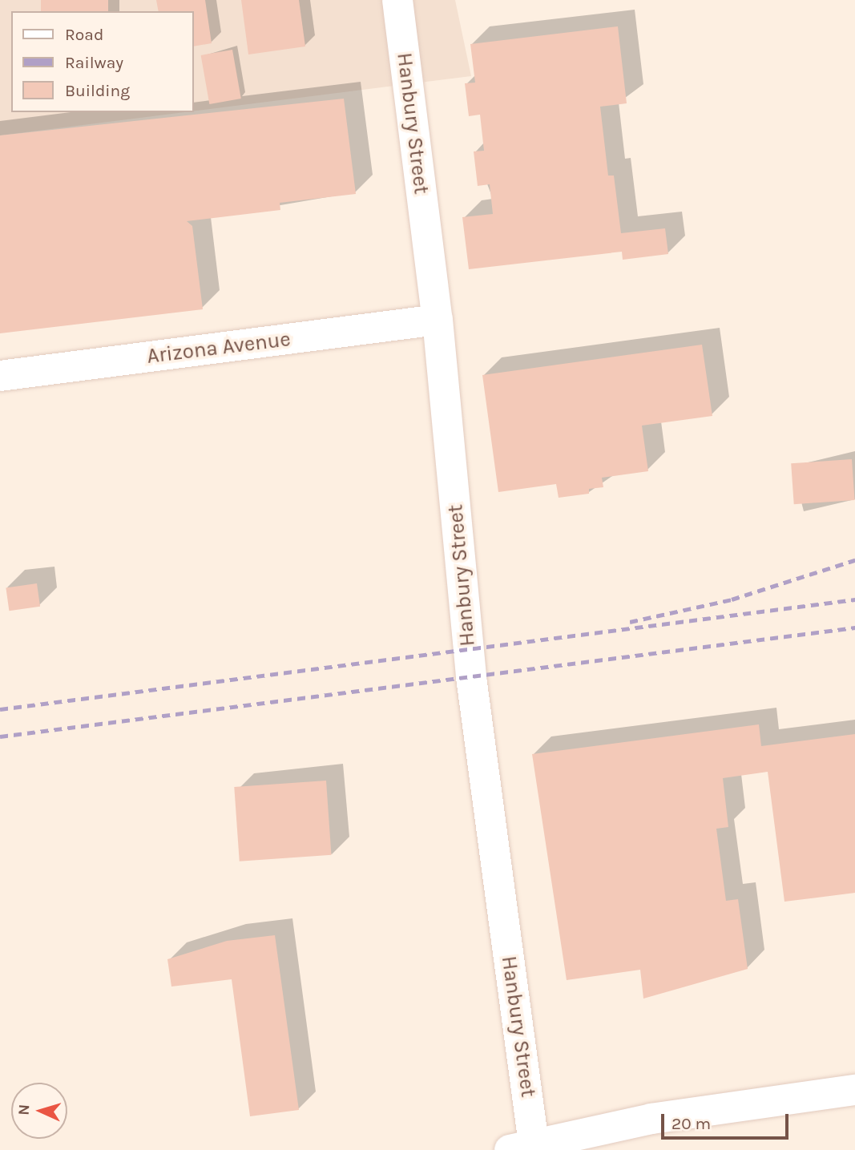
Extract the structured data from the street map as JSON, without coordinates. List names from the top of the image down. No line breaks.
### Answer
{"streets":{"street":["Hanbury Street","Arizona Avenue"]},"crossings":[["Hanbury Street","Arizona Avenue"]],"legend":["Road","Railway","Building"],"scale_bar":"20 m","north":"left"}
